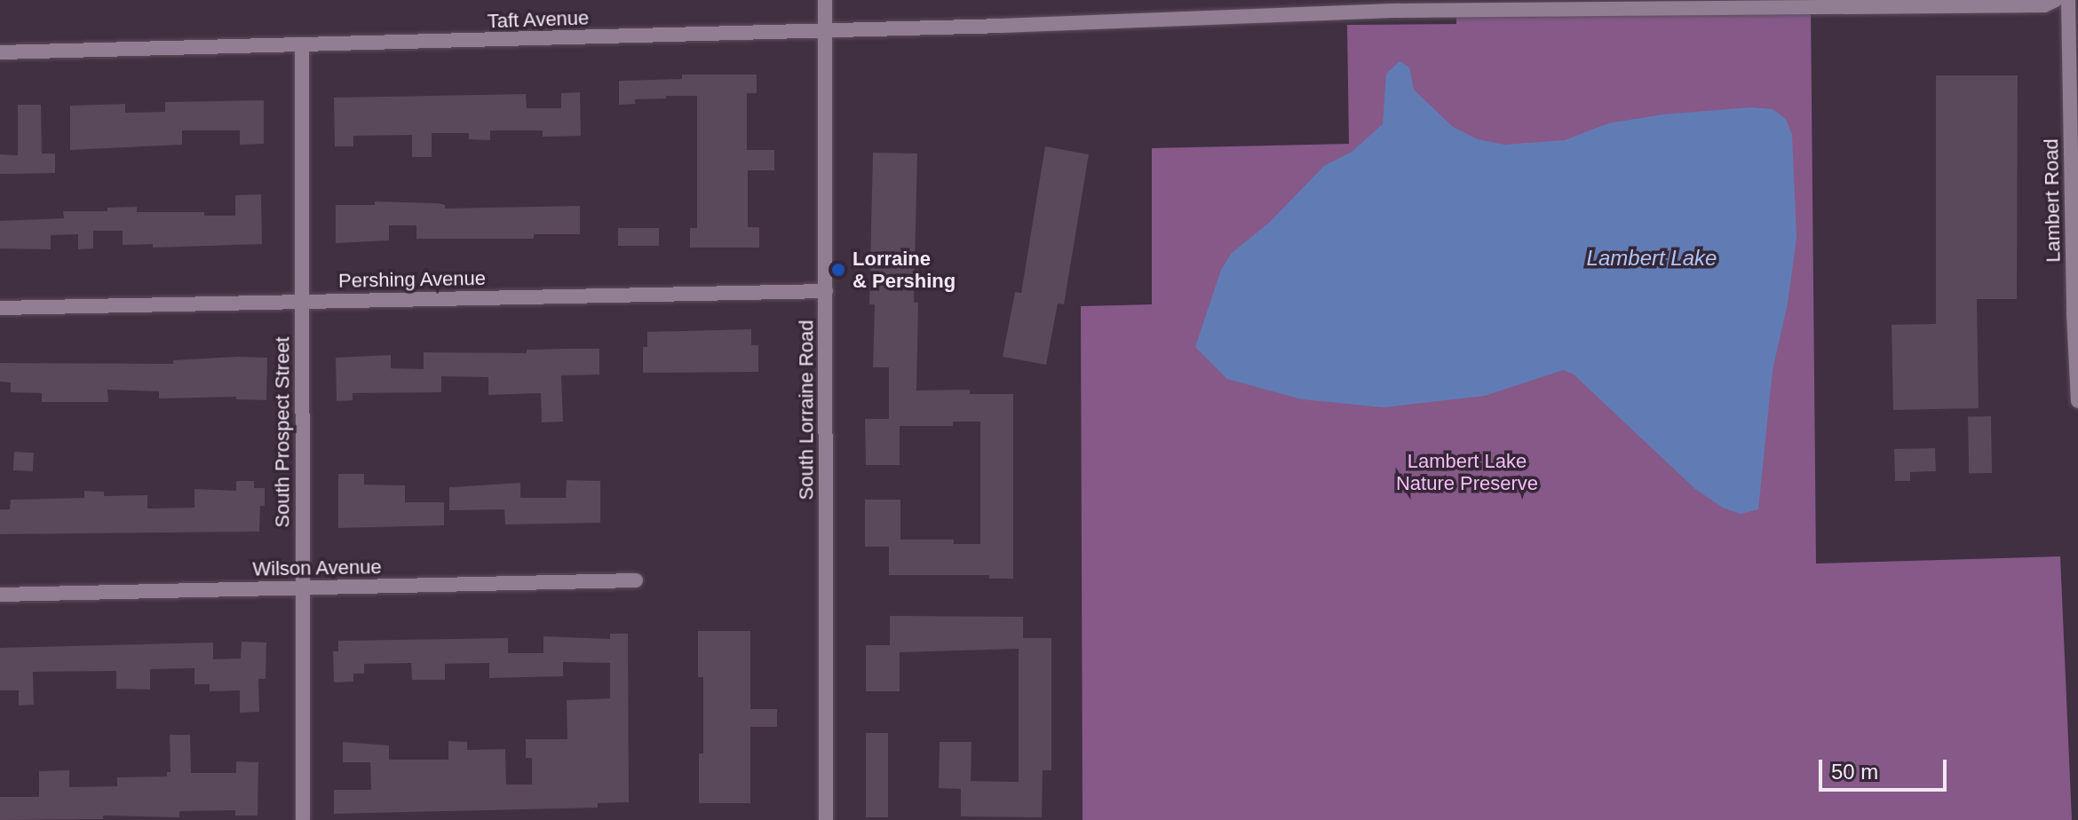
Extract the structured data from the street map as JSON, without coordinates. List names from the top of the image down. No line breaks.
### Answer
{"streets":{"street":["Taft Avenue","Lambert Road","Pershing Avenue","South Lorraine Road","South Prospect Street","Wilson Avenue"]},"crossings":[["Taft Avenue","South Lorraine Road"],["Taft Avenue","South Prospect Street"],["Pershing Avenue","South Lorraine Road"],["Pershing Avenue","South Prospect Street"],["South Prospect Street","Wilson Avenue"]],"water":["Lambert Lake"],"parks":["Lambert Lake Nature Preserve"],"places":["Lorraine & Pershing"],"scale_bar":"50 m"}
